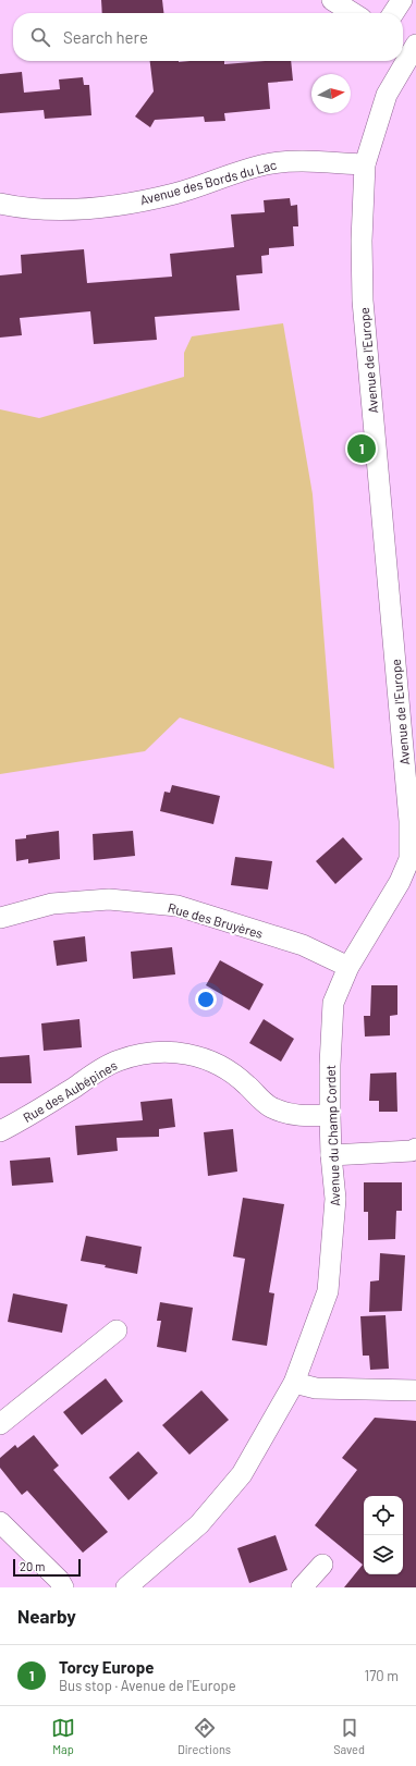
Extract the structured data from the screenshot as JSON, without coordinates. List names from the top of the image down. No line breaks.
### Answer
{"streets":{"street":["Avenue des Bords du Lac","Avenue de l'Europe","Rue des Bruyères","Rue des Aubépines","Avenue du Champ Cordet"]},"crossings":[["Avenue des Bords du Lac","Avenue de l'Europe"],["Avenue de l'Europe","Avenue du Champ Cordet"],["Rue des Bruyères","Avenue du Champ Cordet"],["Rue des Aubépines","Avenue du Champ Cordet"]],"scale_bar":"20 m","north":"right","page":{"search":"Search here","pins":"1","scale":"20 m","heading":"Nearby","list":[{"mark":"1","name":"Torcy Europe","note":"Bus stop · Avenue de l'Europe","value":"170 m"}],"nav":["Map","Directions","Saved"]}}
